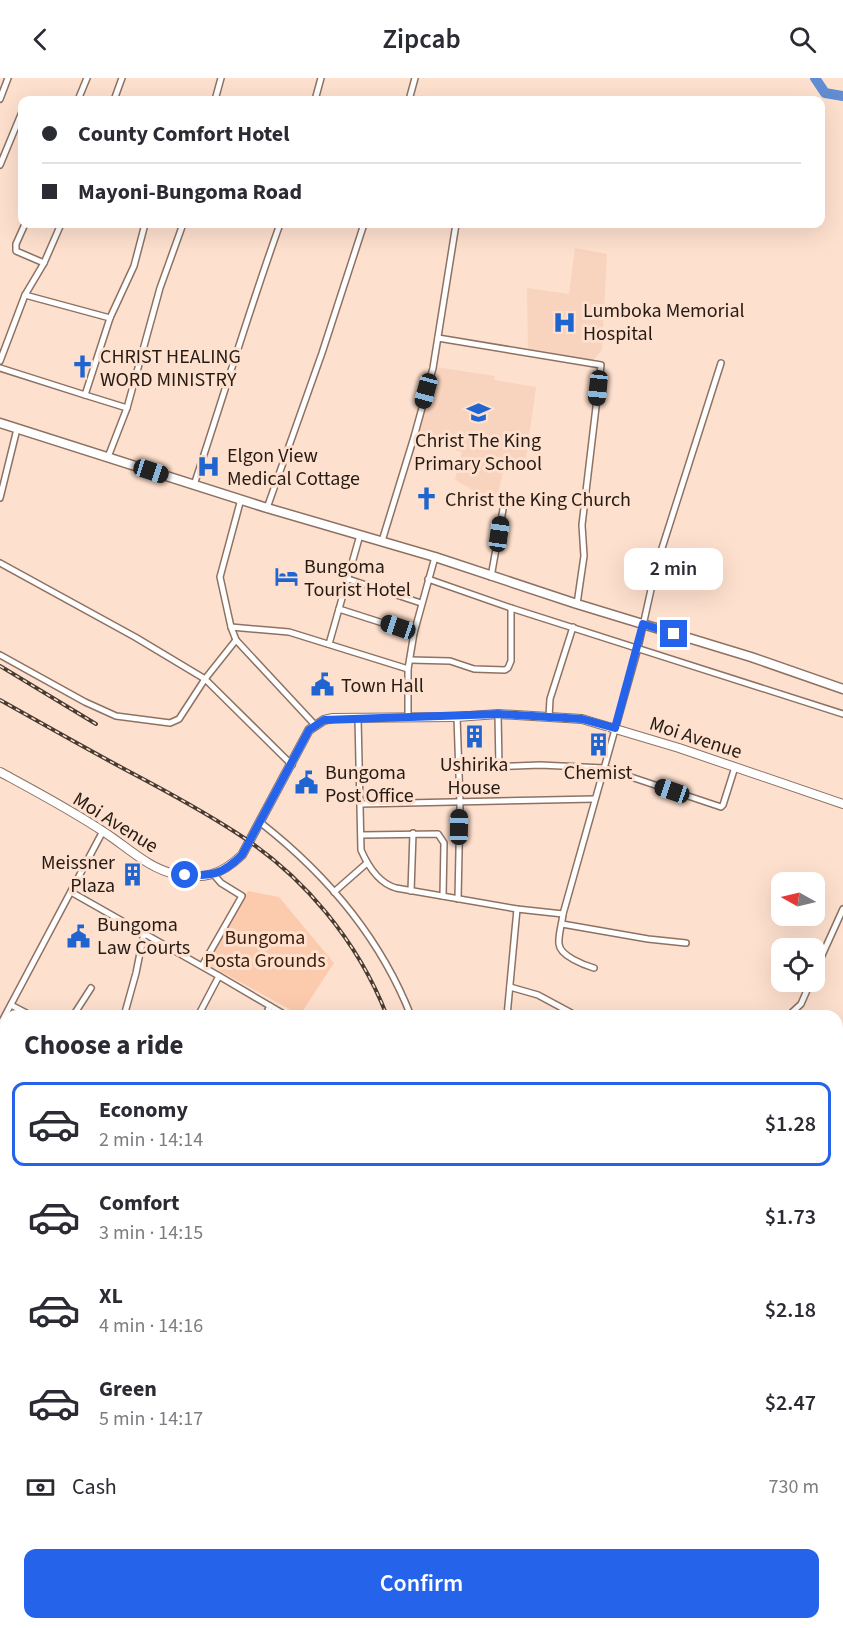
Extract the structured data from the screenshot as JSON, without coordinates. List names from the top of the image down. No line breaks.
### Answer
{"streets":{"street":["Moi Avenue"]},"parks":["Bungoma Posta Grounds"],"places":{"hospital":["Lumboka Memorial Hospital","Elgon View Medical Cottage"],"church":["CHRIST HEALING WORD MINISTRY","Christ the King Church"],"school or university":["Christ The King Primary School"],"hotel":["Bungoma Tourist Hotel"],"public building":["Town Hall","Bungoma Post Office","Bungoma Law Courts"],"building":["Ushirika House","Chemist","Meissner Plaza"]},"north":"left","page":{"header":"Zipcab","banner":["County Comfort Hotel","Mayoni-Bungoma Road"],"bubble":"2 min","heading":"Choose a ride","list":[{"name":"Economy","note":"2 min · 14:14","value":"$1.28"},{"name":"Comfort","note":"3 min · 14:15","value":"$1.73"},{"name":"XL","note":"4 min · 14:16","value":"$2.18"},{"name":"Green","note":"5 min · 14:17","value":"$2.47"}],"pay":["Cash","730 m"],"buttons":"Confirm"}}
